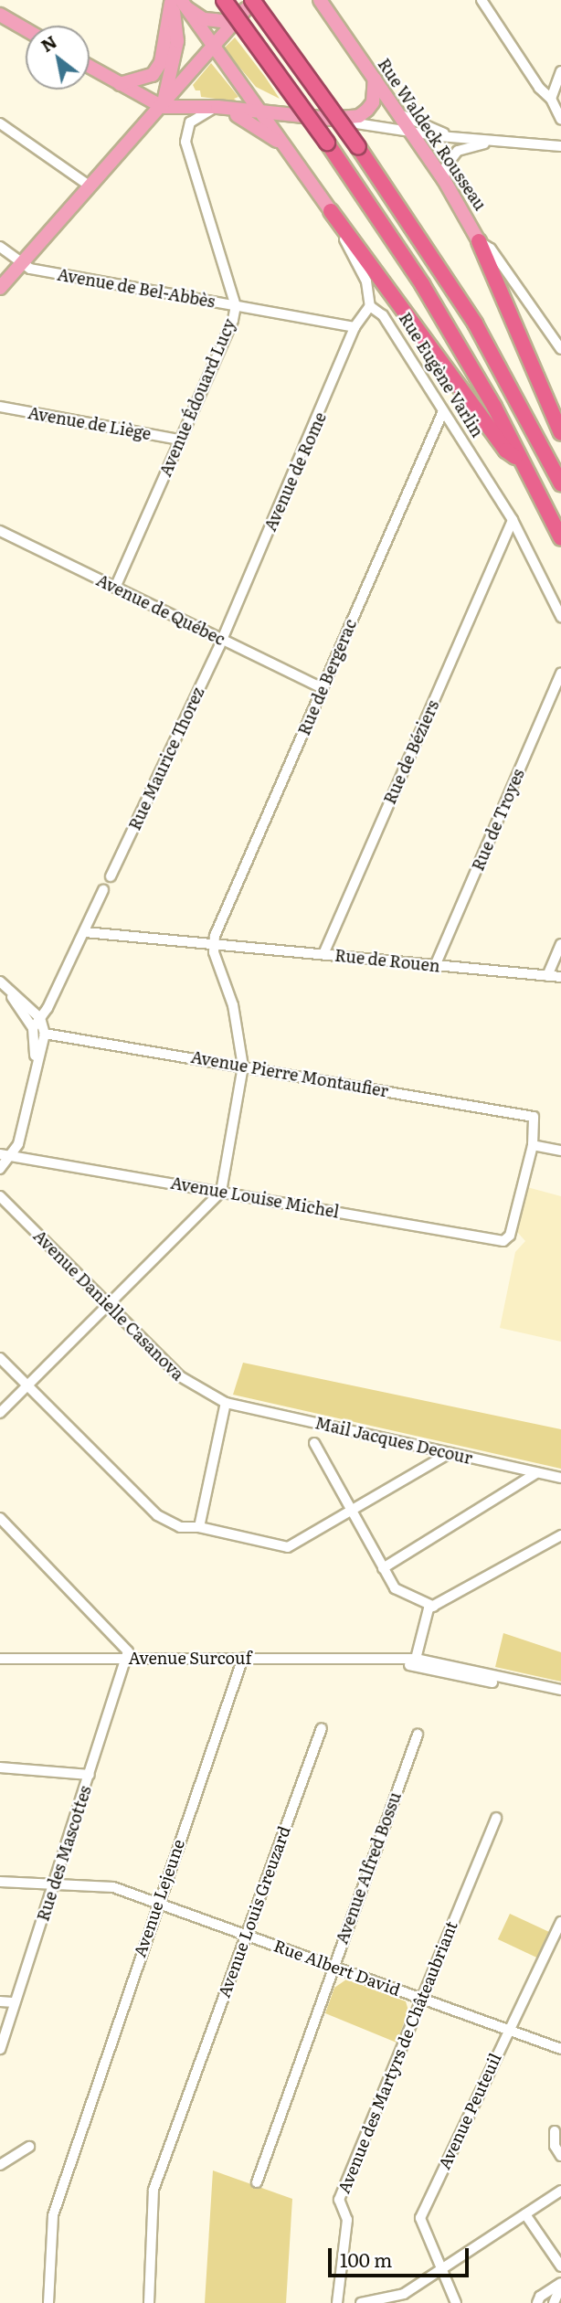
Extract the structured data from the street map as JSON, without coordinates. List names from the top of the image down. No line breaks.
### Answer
{"streets":{"main road":["Rue Waldeck Rousseau"],"street":["Avenue de Bel-Abbès","Rue Eugène Varlin","Avenue Édouard Lucy","Avenue de Liège","Avenue de Rome","Avenue de Québec","Rue de Bergerac","Rue de Béziers","Rue Maurice Thorez","Rue de Troyes","Rue de Rouen","Avenue Pierre Montaufier","Avenue Louise Michel","Avenue Danielle Casanova","Mail Jacques Decour","Avenue Surcouf","Rue des Mascottes","Avenue Alfred Bossu","Avenue Lejeune","Avenue Louis Greuzard","Rue Albert David","Avenue des Martyrs de Châteaubriant","Avenue Peuteuil"]},"crossings":[["Avenue de Bel-Abbès","Avenue Édouard Lucy"],["Avenue de Bel-Abbès","Avenue de Rome"],["Rue Eugène Varlin","Avenue de Rome"],["Rue Eugène Varlin","Rue de Bergerac"],["Rue Eugène Varlin","Rue de Béziers"],["Avenue Édouard Lucy","Avenue de Liège"],["Avenue Édouard Lucy","Avenue de Québec"],["Avenue de Rome","Avenue de Québec"],["Avenue de Rome","Rue Maurice Thorez"],["Avenue de Québec","Rue de Bergerac"],["Avenue de Québec","Rue Maurice Thorez"],["Rue de Bergerac","Rue de Rouen"],["Rue de Béziers","Rue de Rouen"],["Rue de Troyes","Rue de Rouen"],["Avenue Pierre Montaufier","Avenue Louise Michel"],["Avenue Danielle Casanova","Mail Jacques Decour"],["Avenue Surcouf","Rue des Mascottes"],["Avenue Surcouf","Avenue Lejeune"],["Rue des Mascottes","Rue Albert David"],["Avenue Alfred Bossu","Rue Albert David"],["Avenue Lejeune","Rue Albert David"],["Avenue Louis Greuzard","Rue Albert David"],["Rue Albert David","Avenue des Martyrs de Châteaubriant"],["Rue Albert David","Avenue Peuteuil"]],"scale_bar":"100 m","north":"top left"}
